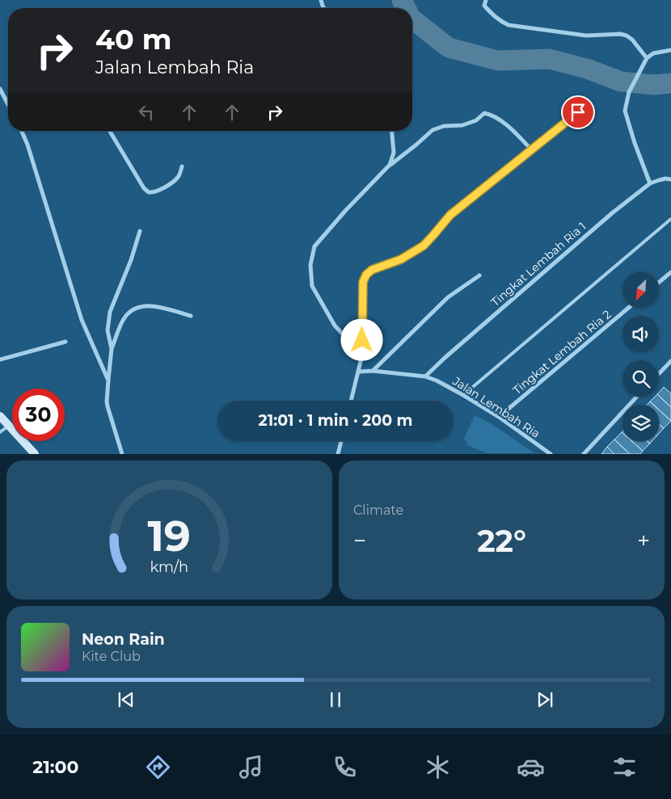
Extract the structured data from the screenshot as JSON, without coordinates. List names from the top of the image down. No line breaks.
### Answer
{"streets":{"street":["Tingkat Lembah Ria 1","Tingkat Lembah Ria 2","Jalan Lembah Ria"]},"crossings":[["Tingkat Lembah Ria 1","Jalan Lembah Ria"],["Tingkat Lembah Ria 2","Jalan Lembah Ria"]],"north":"bottom left","page":{"turn":["40 m","Jalan Lembah Ria"],"limit":"30","trip":"21:01 · 1 min · 200 m","tile":"Climate","heat":["−","22°","+"],"song":["Neon Rain","Kite Club"],"tabs":"21:00","gauge":["19","km/h"]}}
